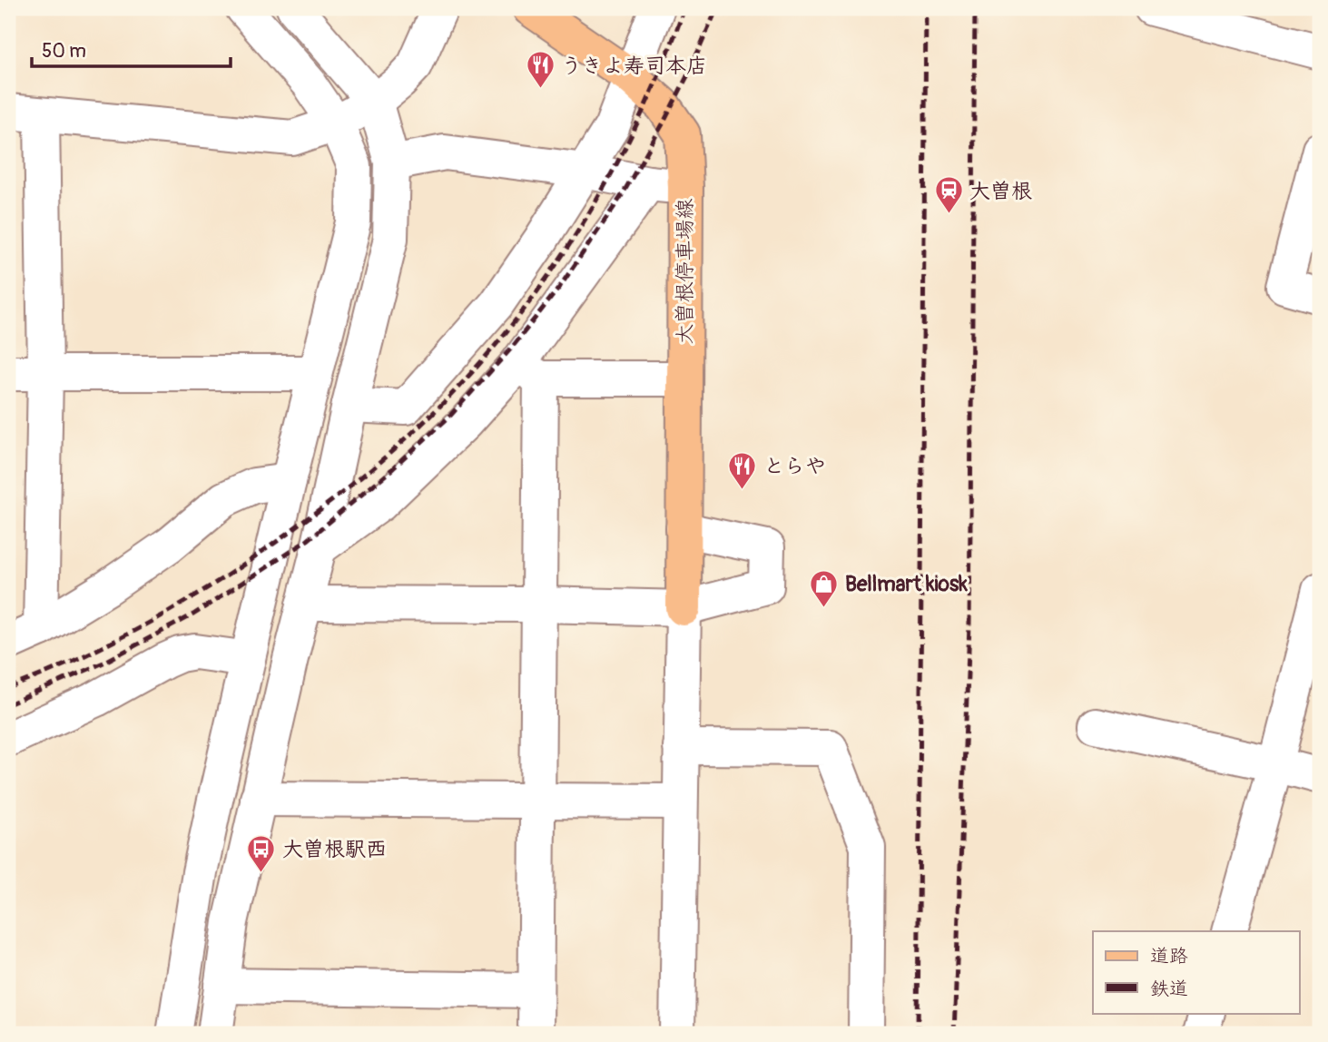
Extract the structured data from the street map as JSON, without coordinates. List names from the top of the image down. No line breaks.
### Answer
{"streets":{"main road":["大曽根停車場線"]},"places":{"restaurant":["うきよ寿司本店","とらや"],"station":["大曽根"],"shop":["Bellmart kiosk"],"bus stop":["大曽根駅西"]},"legend":["道路","鉄道"],"scale_bar":"50 m"}
